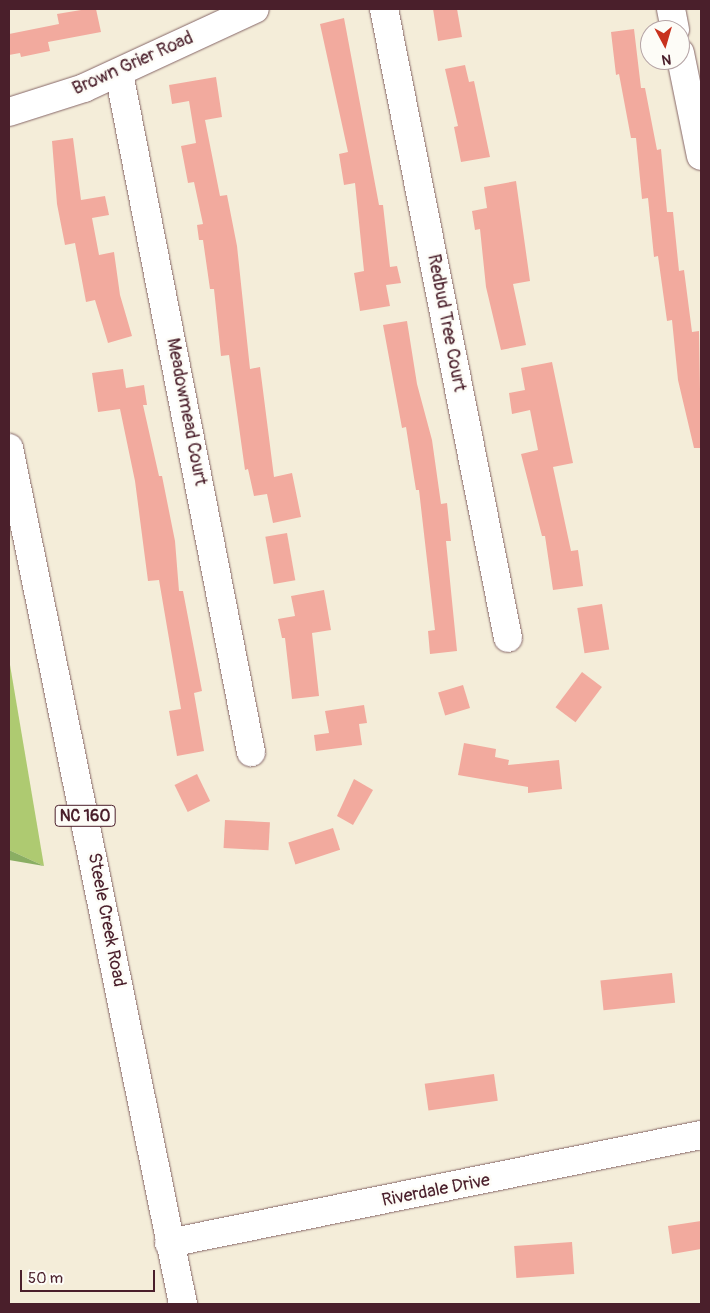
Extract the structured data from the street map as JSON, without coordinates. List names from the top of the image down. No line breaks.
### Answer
{"streets":{"street":["Brown Grier Road","Redbud Tree Court","Meadowmead Court","NC 160","Steele Creek Road","Riverdale Drive"]},"crossings":[["Brown Grier Road","Meadowmead Court"],["Steele Creek Road","Riverdale Drive"]],"scale_bar":"50 m","north":"bottom"}
